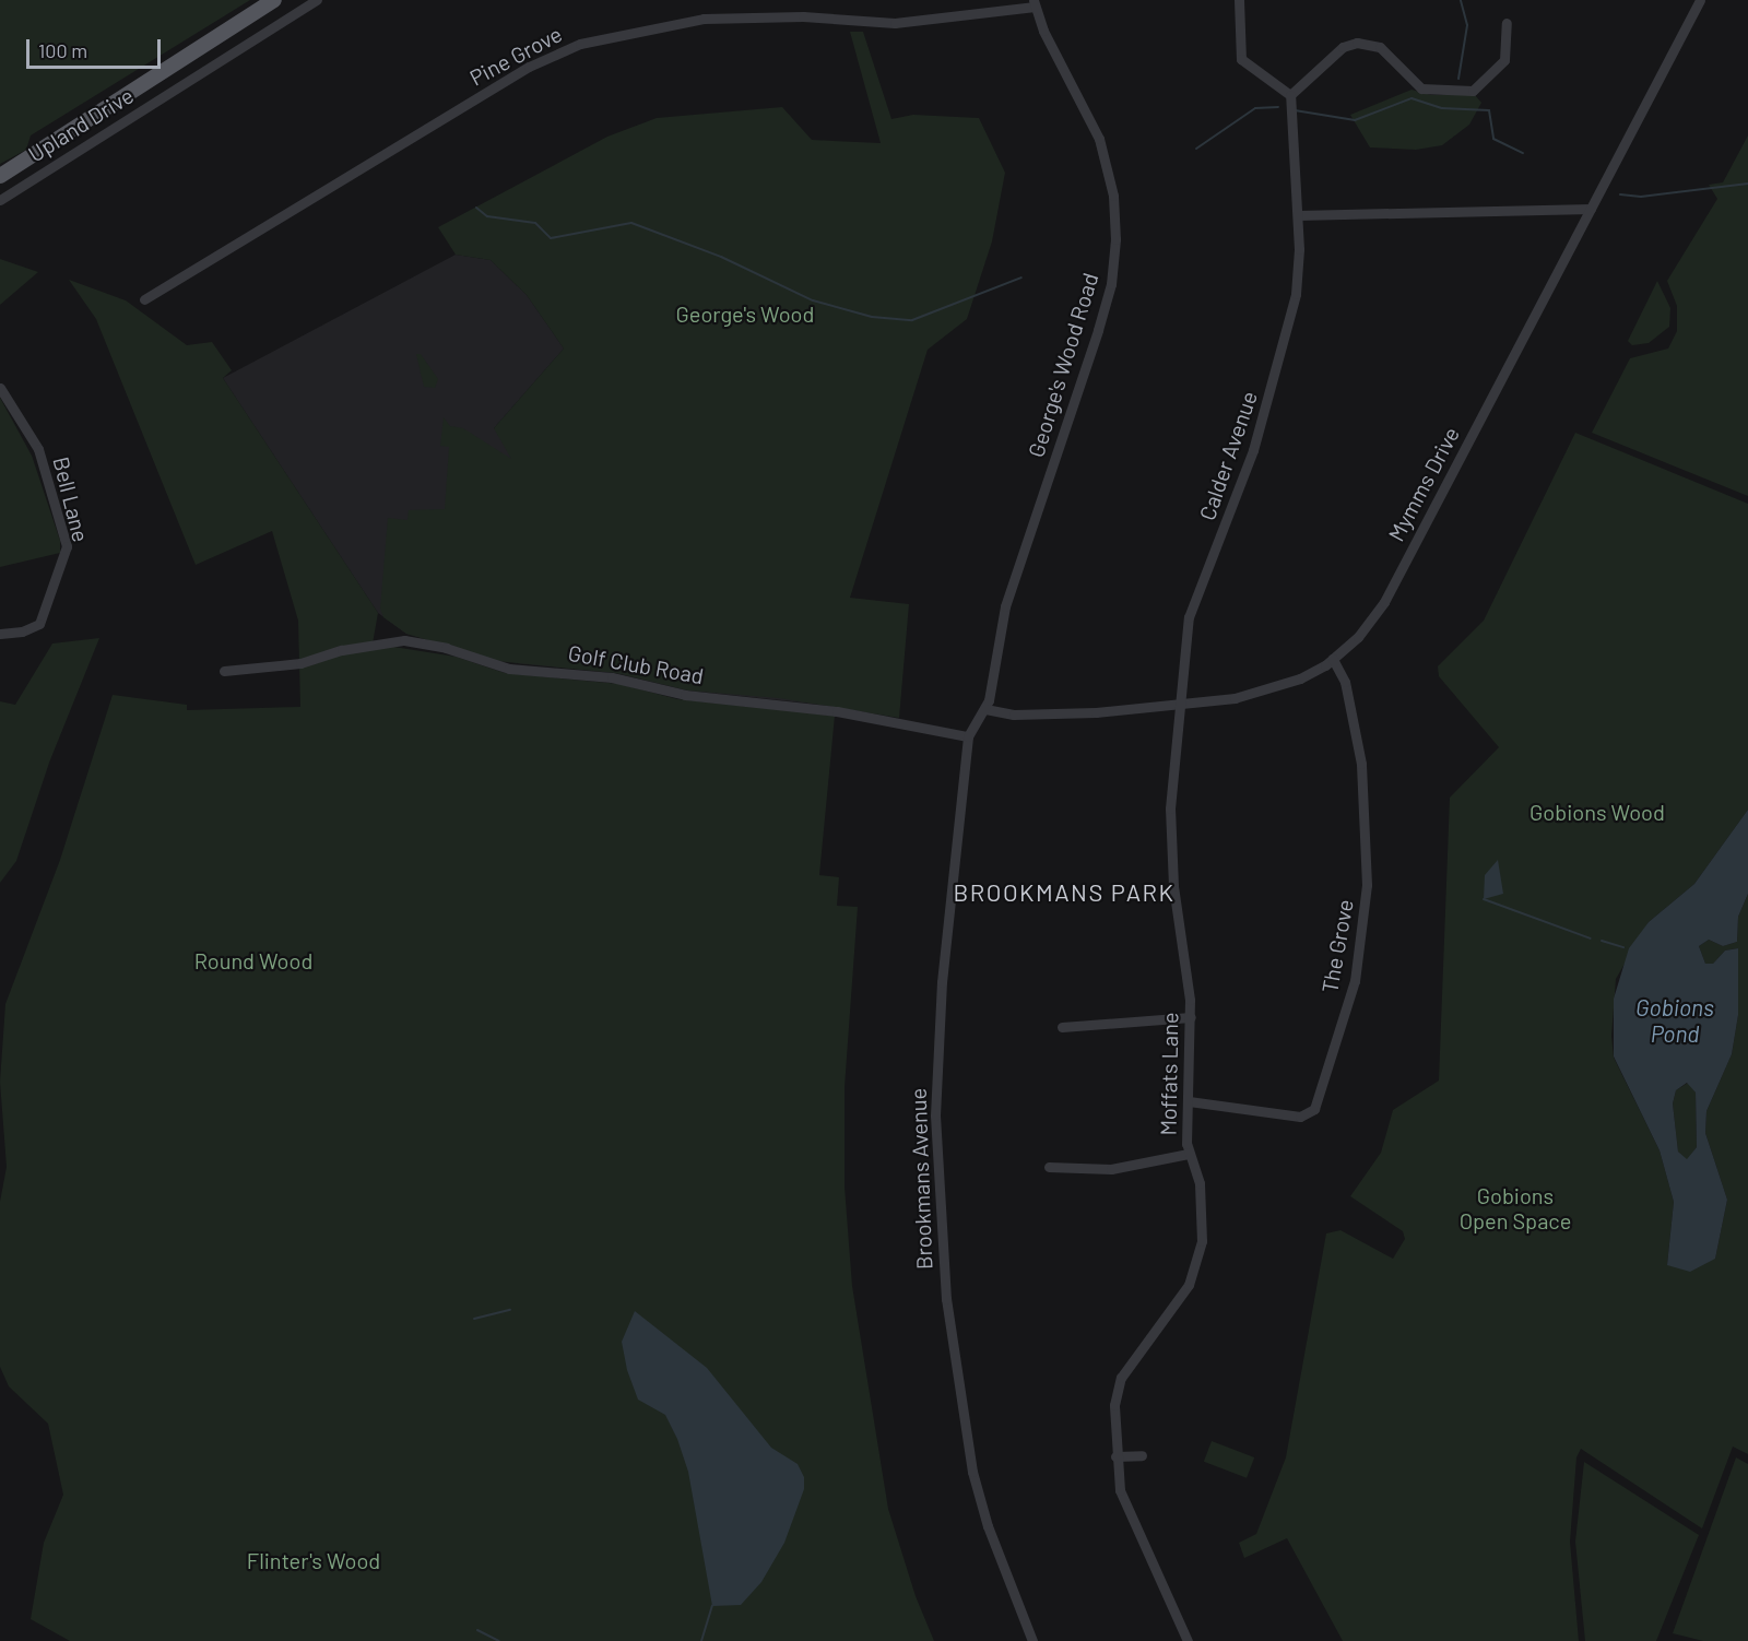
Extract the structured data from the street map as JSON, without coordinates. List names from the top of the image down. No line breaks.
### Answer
{"streets":{"street":["Pine Grove","Upland Drive","George's Wood Road","Calder Avenue","Mymms Drive","Bell Lane","Golf Club Road","The Grove","Moffats Lane","Brookmans Avenue"]},"crossings":[["Pine Grove","George's Wood Road"],["George's Wood Road","Mymms Drive"],["George's Wood Road","Brookmans Avenue"],["Calder Avenue","Mymms Drive"],["Calder Avenue","Moffats Lane"],["Mymms Drive","The Grove"],["Mymms Drive","Moffats Lane"],["Mymms Drive","Brookmans Avenue"],["Golf Club Road","Brookmans Avenue"],["The Grove","Moffats Lane"]],"districts":["BROOKMANS PARK"],"water":["Gobions Pond"],"parks":["George's Wood","Gobions Wood","Round Wood","Gobions Open Space","Flinter's Wood"],"scale_bar":"100 m"}
